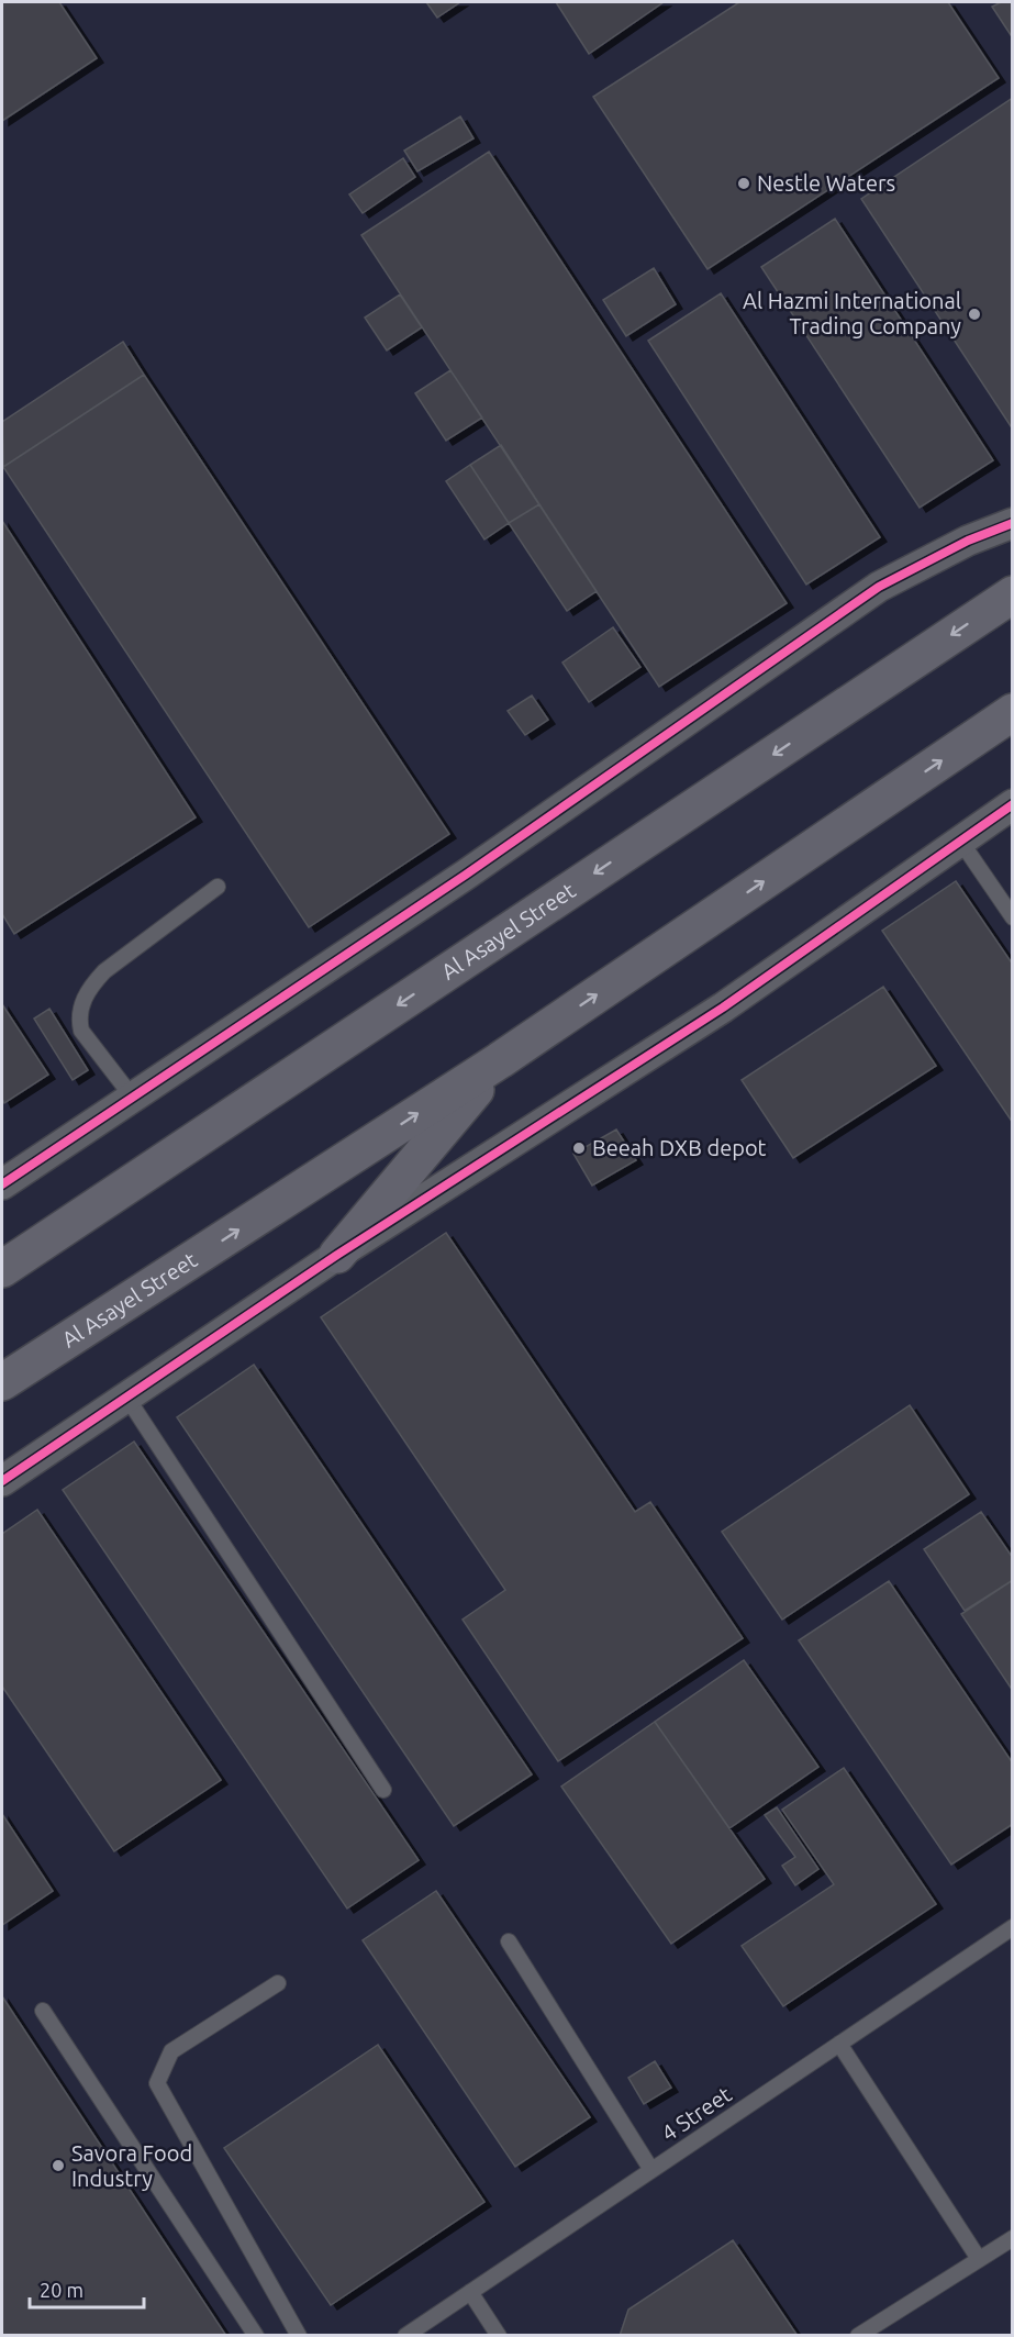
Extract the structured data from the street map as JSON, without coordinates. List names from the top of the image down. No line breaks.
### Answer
{"streets":{"main road":["Al Asayel Street"],"lane":["4 Street"]},"places":["Nestle Waters","Al Hazmi International Trading Company","Beeah DXB depot","Savora Food Industry"],"scale_bar":"20 m"}
